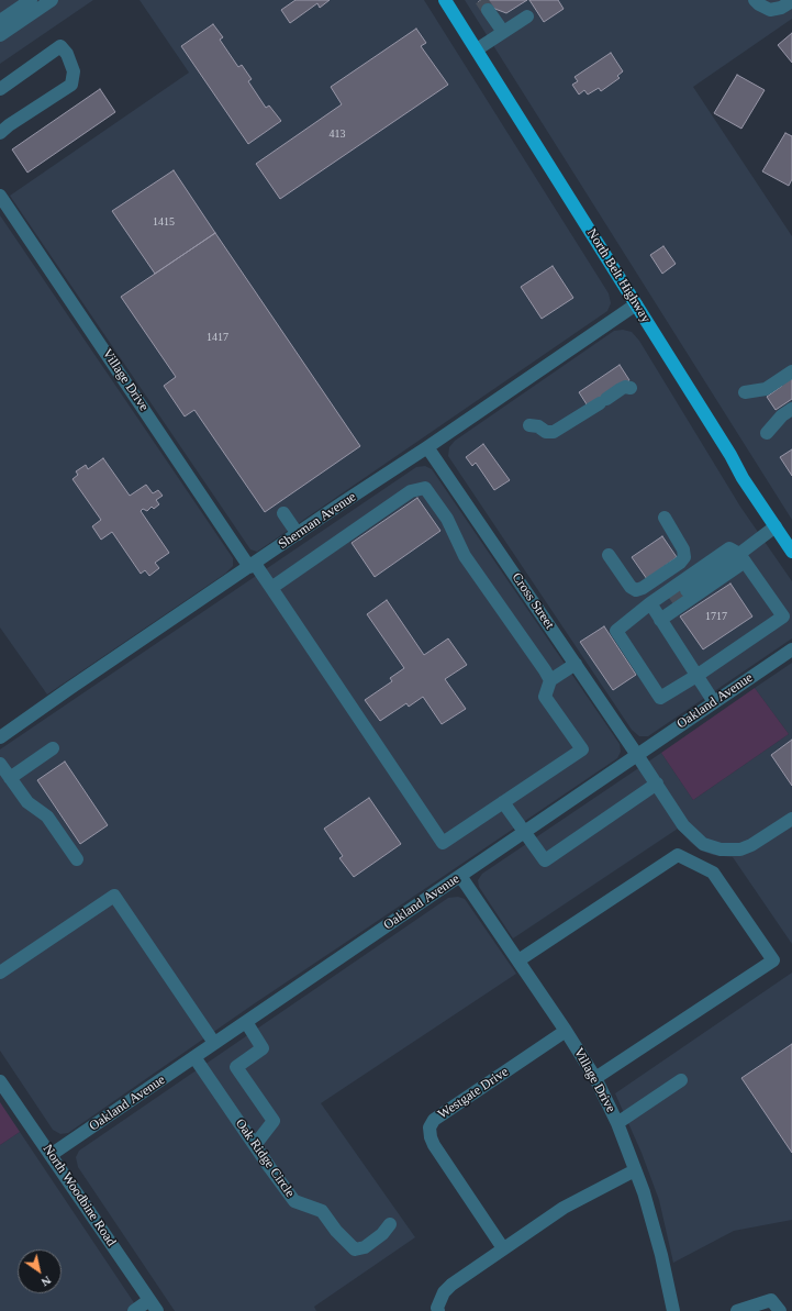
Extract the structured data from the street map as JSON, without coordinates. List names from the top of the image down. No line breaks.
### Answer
{"streets":{"main road":["North Belt Highway"],"street":["Village Drive","Sherman Avenue","Cross Street","Oakland Avenue","Westgate Drive","Oak Ridge Circle","North Woodbine Road"]},"crossings":[["North Belt Highway","Sherman Avenue"],["Village Drive","Sherman Avenue"],["Village Drive","Oakland Avenue"],["Village Drive","Westgate Drive"],["Sherman Avenue","Cross Street"],["Cross Street","Oakland Avenue"],["Oakland Avenue","Oak Ridge Circle"],["Oakland Avenue","North Woodbine Road"]],"house_numbers":["413","1415","1417","1717"],"north":"bottom right"}
